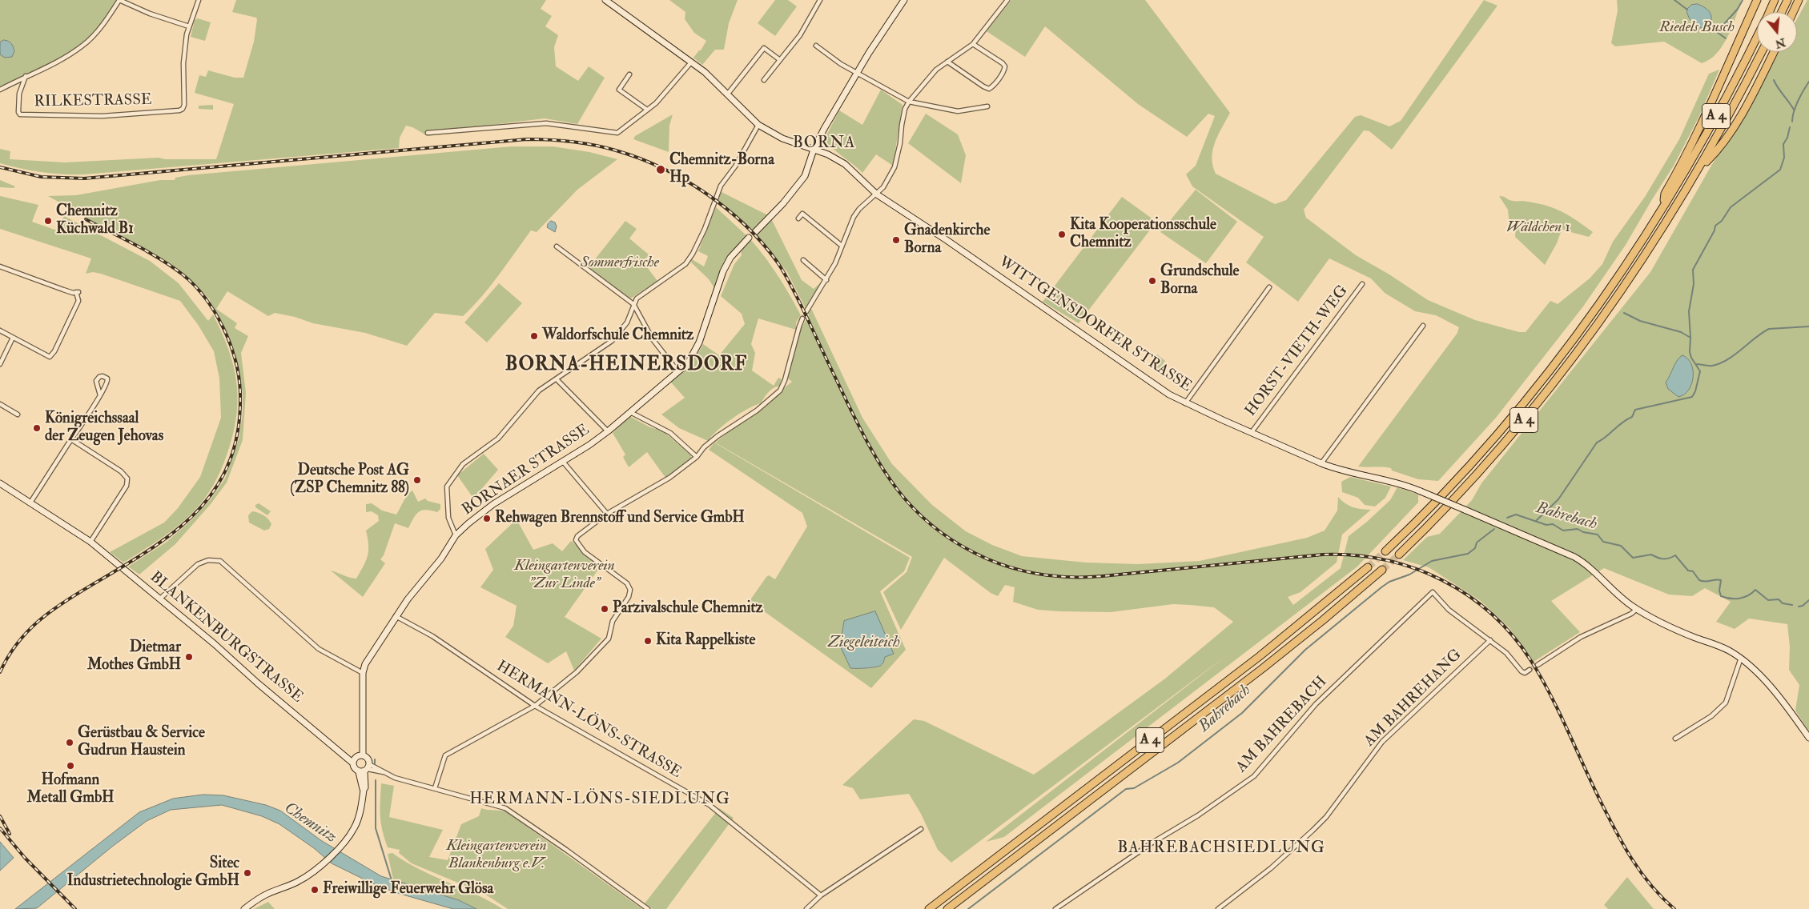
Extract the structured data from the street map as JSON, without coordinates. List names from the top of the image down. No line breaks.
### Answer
{"streets":{"highway":["A 4"],"main road":["WITTGENSDORFER STRASSE","BORNAER STRASSE","BLANKENBURGSTRASSE"],"street":["RILKESTRASSE","HORST-VIETH-WEG","AM BAHREHANG","HERMANN-LÖNS-STRASSE","AM BAHREBACH"]},"crossings":[["WITTGENSDORFER STRASSE","HORST-VIETH-WEG"],["BORNAER STRASSE","BLANKENBURGSTRASSE"],["BORNAER STRASSE","HERMANN-LÖNS-STRASSE"],["AM BAHREHANG","AM BAHREBACH"]],"districts":["BORNA","BORNA-HEINERSDORF","HERMANN-LÖNS-SIEDLUNG","BAHREBACHSIEDLUNG"],"water":["Bahrebach","Ziegeleiteich","Chemnitz"],"parks":["Riedels Busch","Wäldchen 1","Sommerfrische","Kleingartenverein \"Zur Linde\"","Kleingartenverein Blankenburg e.V."],"places":["Chemnitz-Borna Hp","Chemnitz Küchwald B1","Kita Kooperationsschule Chemnitz","Gnadenkirche Borna","Grundschule Borna","Waldorfschule Chemnitz","Königreichssaal der Zeugen Jehovas","Deutsche Post AG (ZSP Chemnitz 88)","Rehwagen Brennstoff und Service GmbH","Parzivalschule Chemnitz","Kita Rappelkiste","Dietmar Mothes GmbH","Gerüstbau & Service Gudrun Haustein","Hofmann Metall GmbH","Sitec Industrietechnologie GmbH","Freiwillige Feuerwehr Glösa"],"north":"bottom"}
